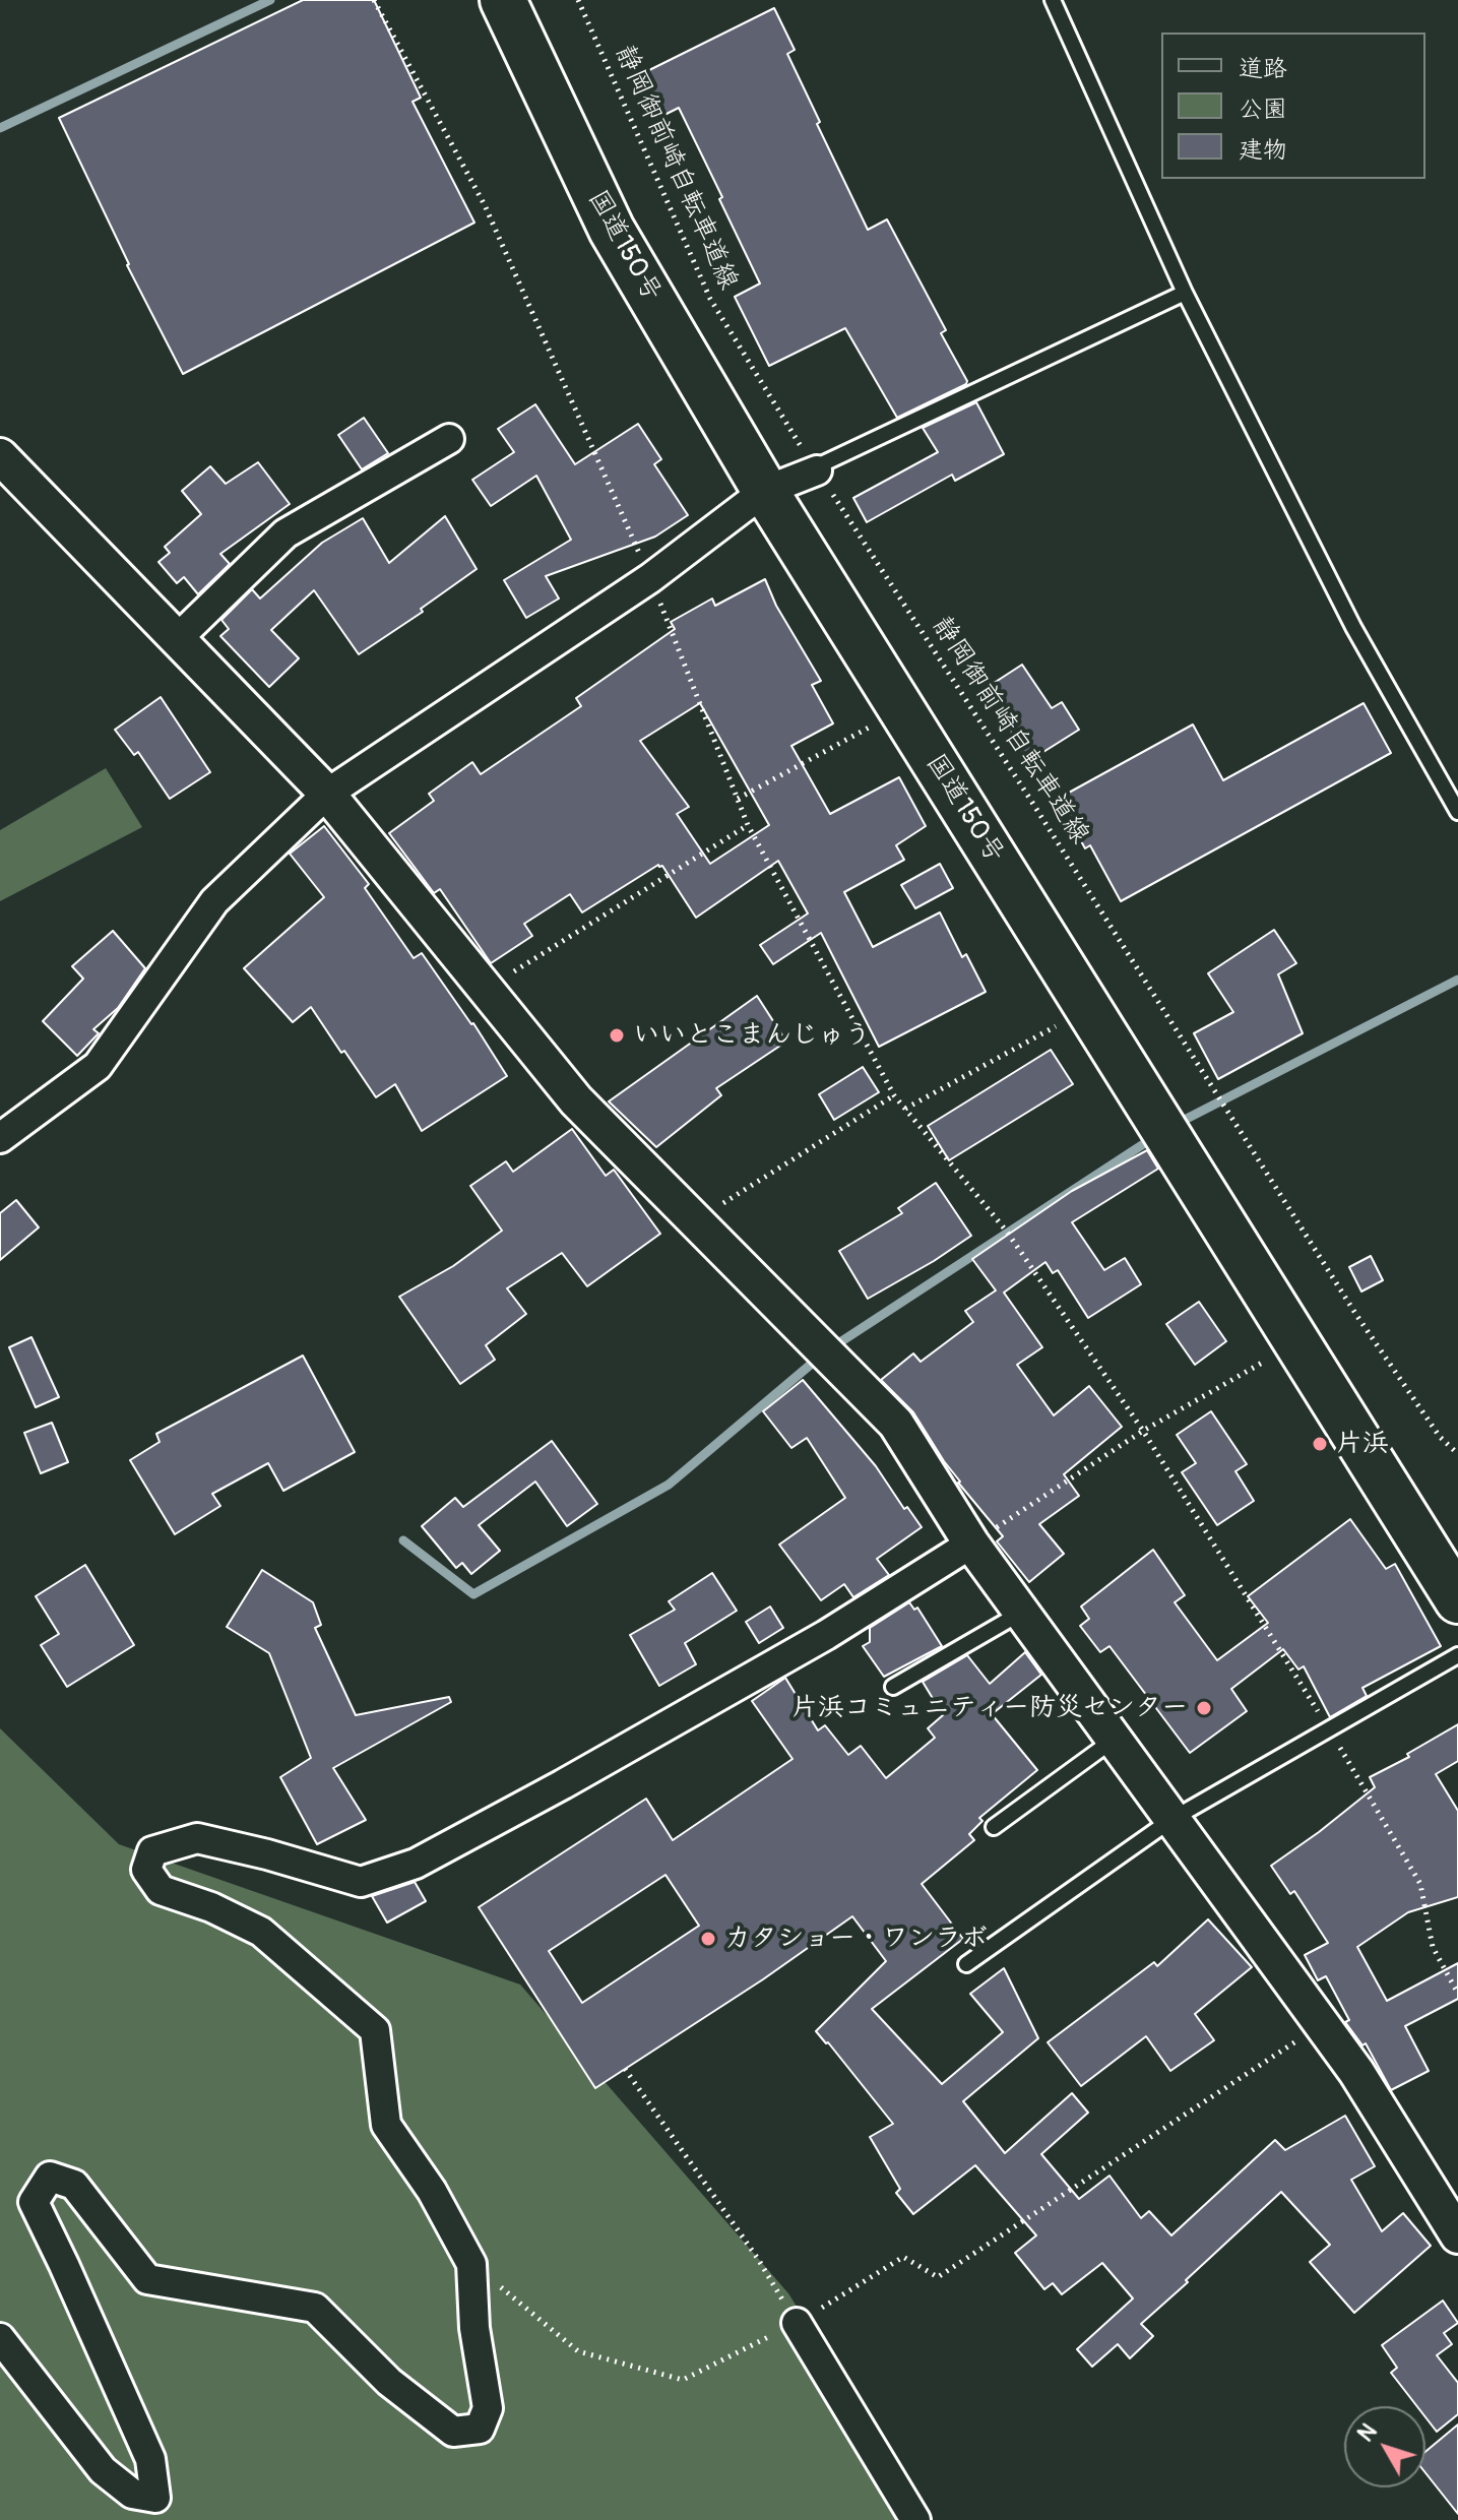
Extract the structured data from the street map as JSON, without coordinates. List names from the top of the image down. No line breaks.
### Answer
{"streets":{"highway":["国道150号"],"path":["静岡御前崎自転車道線"]},"places":["いいとこまんじゅう","片浜","片浜コミュニティー防災センター","カタショー・ワンラボ"],"legend":["道路","公園","建物"],"north":"top left"}
